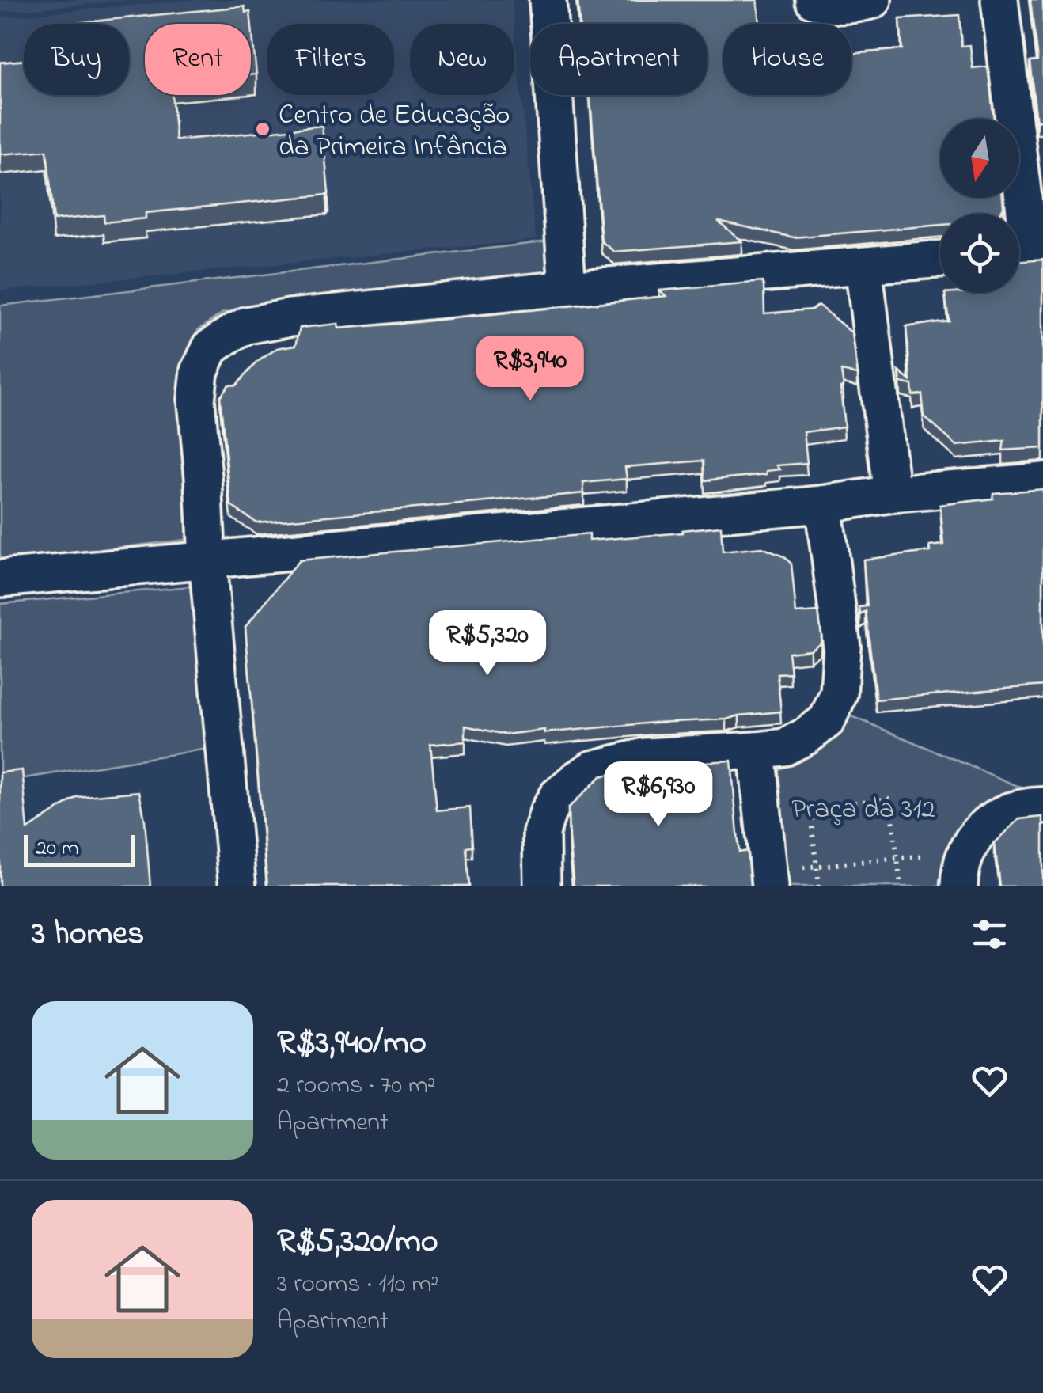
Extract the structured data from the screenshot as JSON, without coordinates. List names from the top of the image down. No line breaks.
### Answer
{"parks":["Praça da 312"],"places":["Centro de Educação da Primeira Infância"],"scale_bar":"20 m","north":"bottom","page":{"chip":["Buy","Rent","Filters","New","Apartment","House"],"price":["R$3,940","R$5,320","R$6,930"],"scale":"20 m","heading":"3 homes","list":[{"name":"R$3,940/mo","note":"2 rooms · 70 m² · Apartment"},{"name":"R$5,320/mo","note":"3 rooms · 110 m² · Apartment"}]}}
